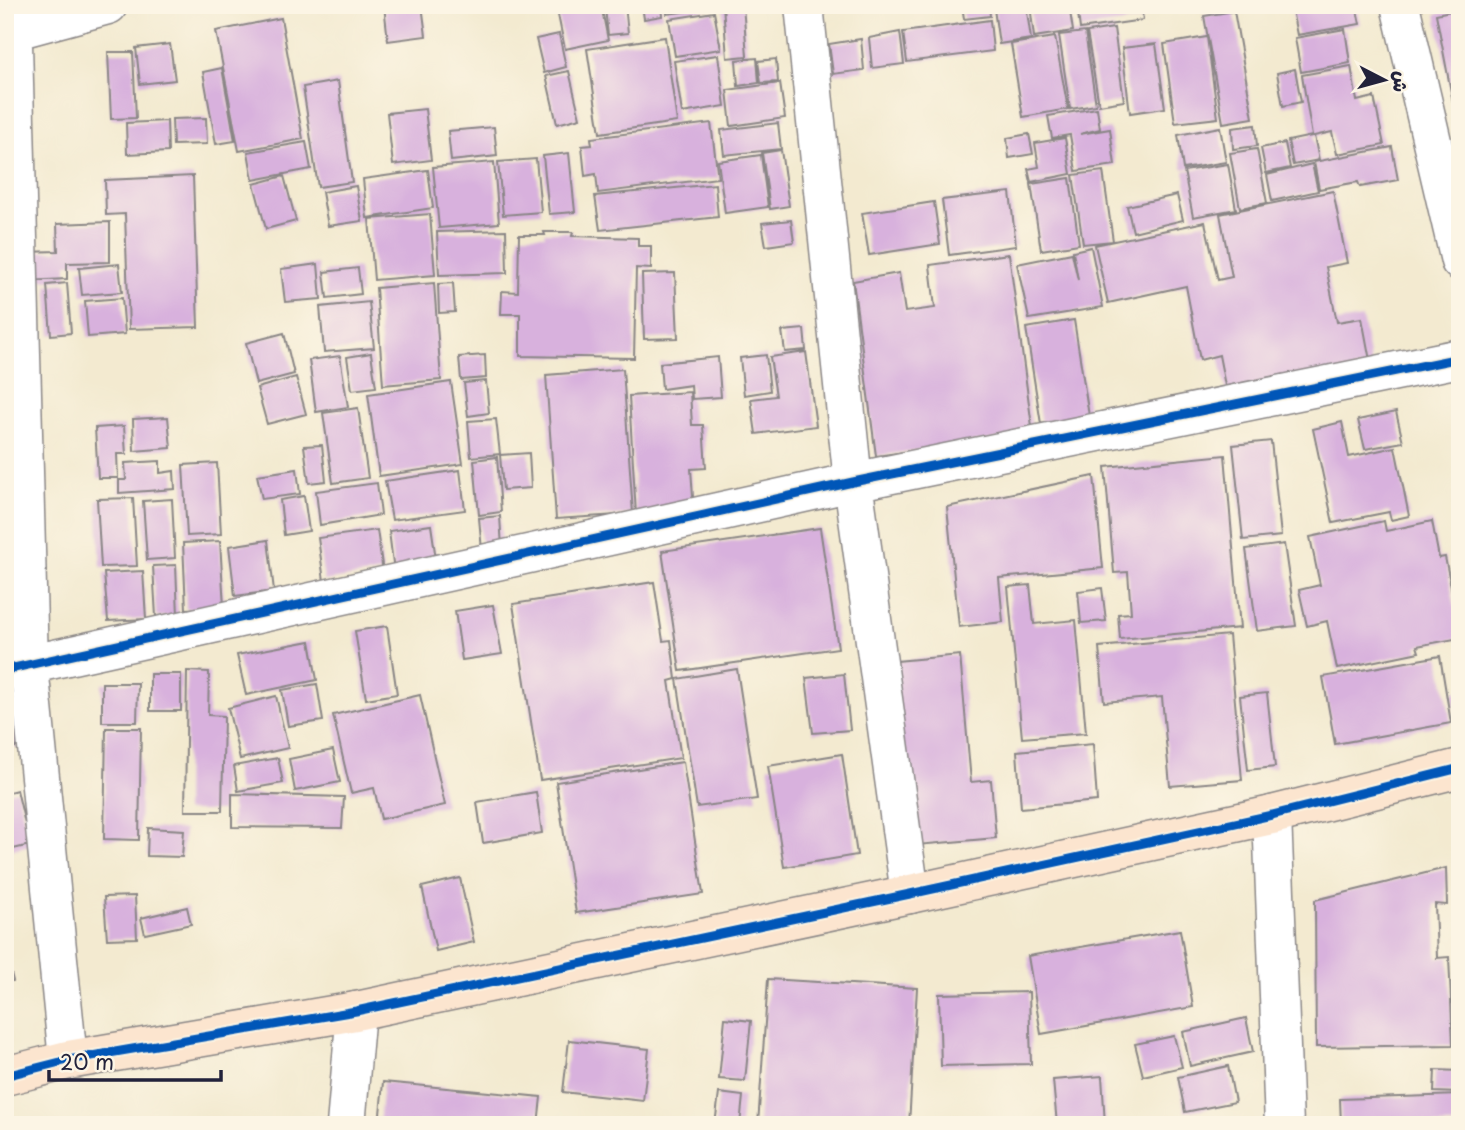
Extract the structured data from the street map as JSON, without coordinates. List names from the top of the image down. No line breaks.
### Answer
{"scale_bar":"20 m","north":"right"}
